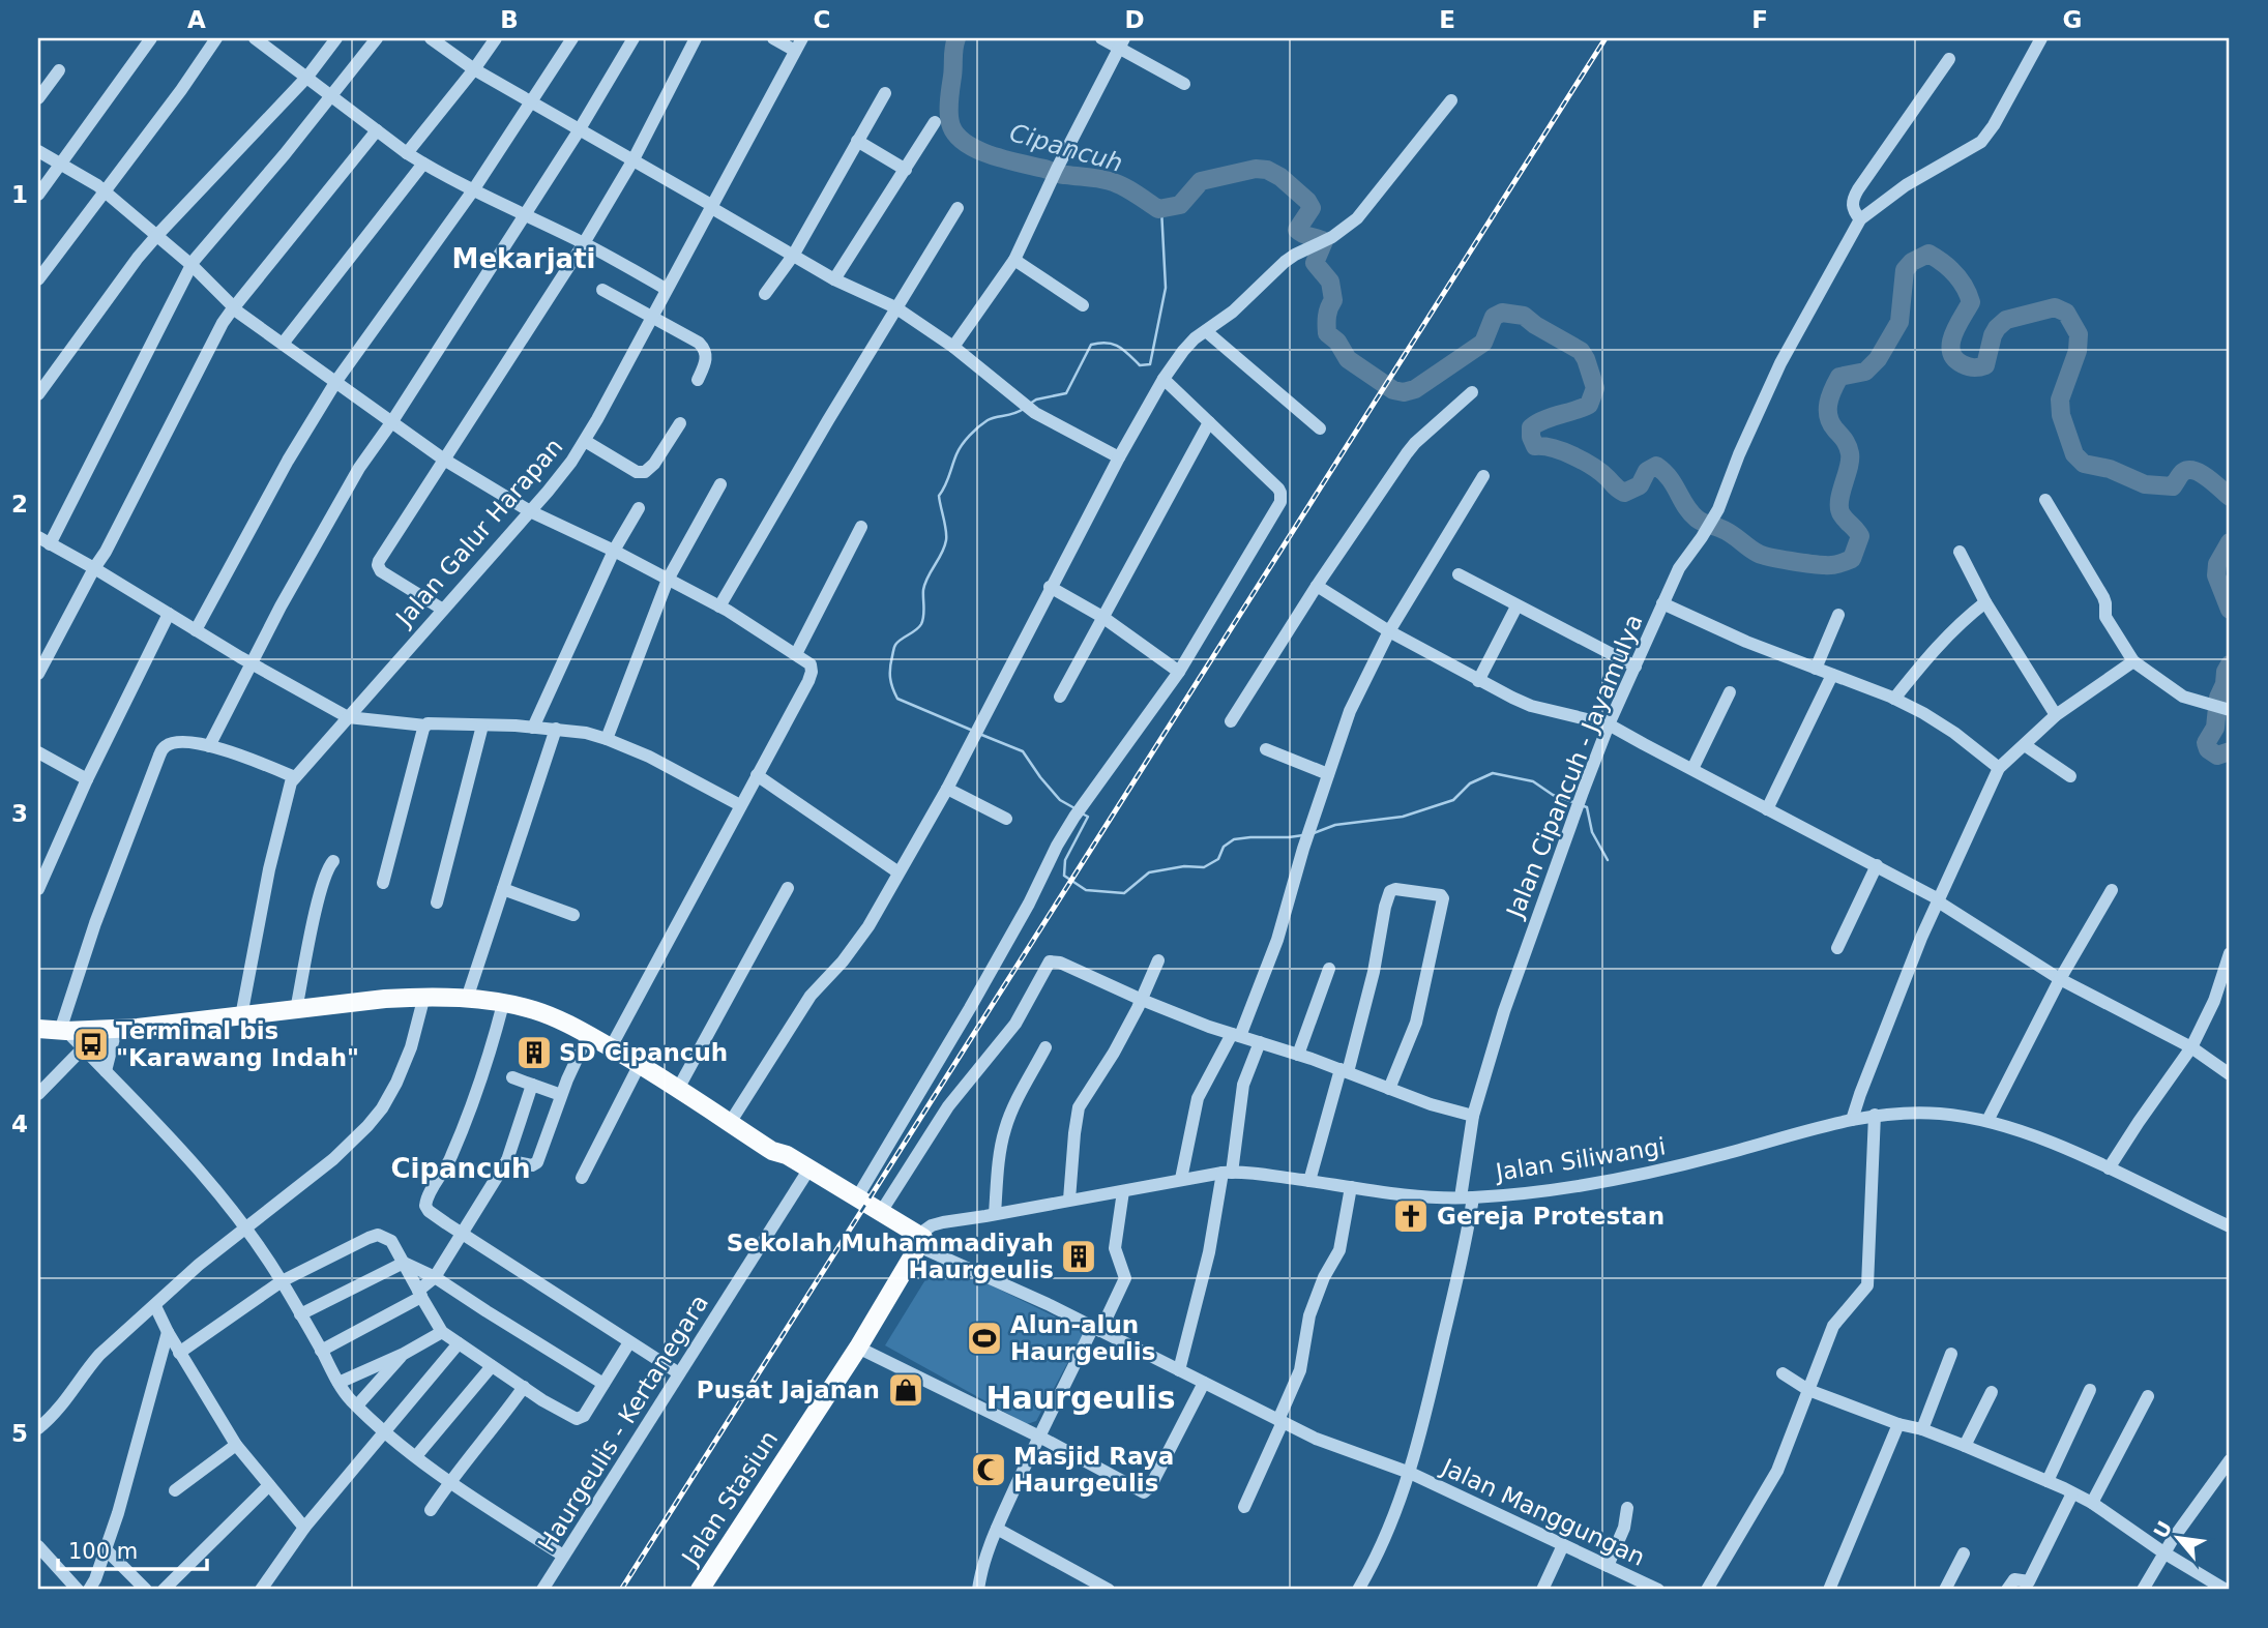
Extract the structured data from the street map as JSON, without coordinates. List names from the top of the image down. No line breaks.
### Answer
{"streets":{"main road":["Jalan Stasiun"],"street":["Jalan Galur Harapan","Jalan Cipancuh - Jayamulya","Jalan Siliwangi","Haurgeulis - Kertanegara","Jalan Manggungan"]},"crossings":[["Jalan Cipancuh - Jayamulya","Jalan Siliwangi"],["Jalan Cipancuh - Jayamulya","Jalan Manggungan"],["Jalan Siliwangi","Jalan Stasiun"],["Jalan Siliwangi","Jalan Manggungan"],["Jalan Stasiun","Jalan Manggungan"]],"districts":["Mekarjati","Cipancuh","Haurgeulis"],"water":["Cipancuh"],"places":{"bus stop":["Terminal bis \"Karawang Indah\""],"building":["SD Cipancuh","Sekolah Muhammadiyah Haurgeulis"],"church":["Gereja Protestan"],"sports":["Alun-alun Haurgeulis"],"shop":["Pusat Jajanan"],"mosque":["Masjid Raya Haurgeulis"]},"scale_bar":"100 m","north":"top left","grid":{"columns":["A","B","C","D","E","F","G"],"rows":["1","2","3","4","5"]}}
